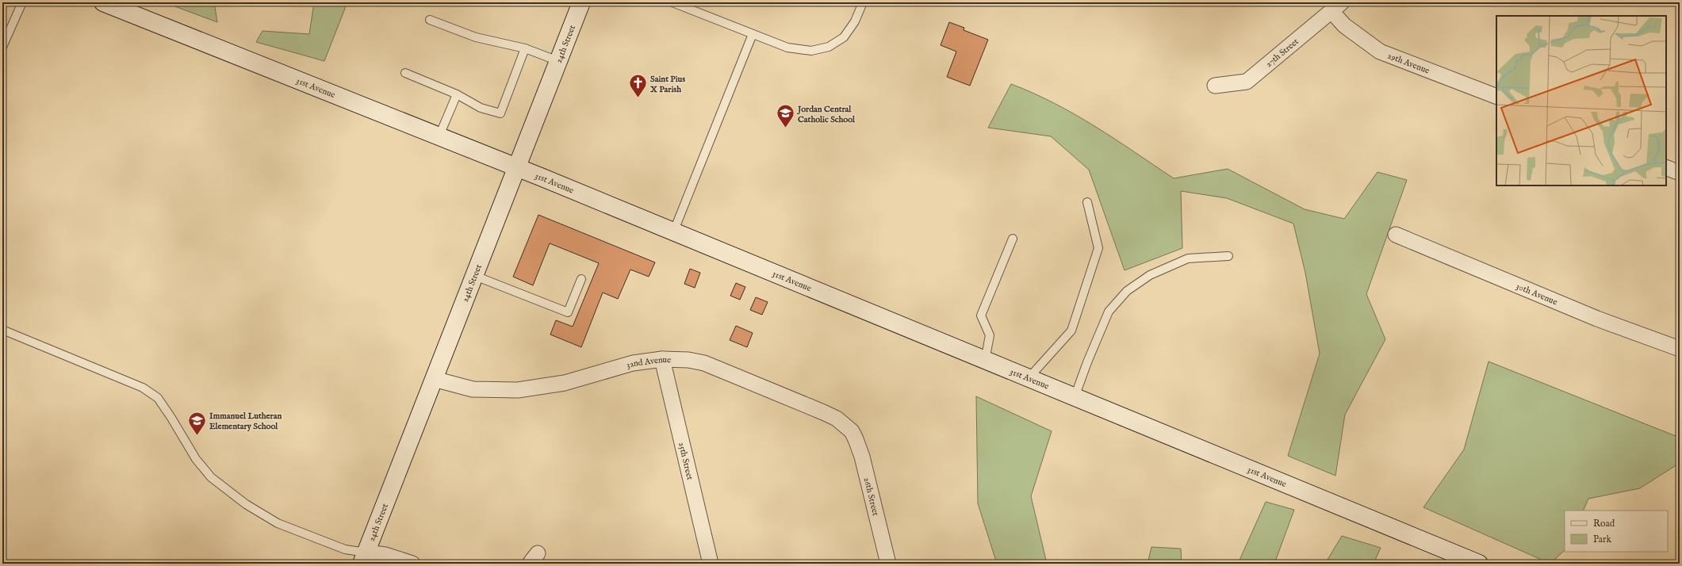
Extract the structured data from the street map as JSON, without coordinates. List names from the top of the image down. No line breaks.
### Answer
{"streets":{"street":["24th Street","27th Street","29th Avenue","31st Avenue","30th Avenue","32nd Avenue","25th Street","26th Street"]},"crossings":[["24th Street","31st Avenue"],["24th Street","32nd Avenue"],["27th Street","29th Avenue"],["32nd Avenue","25th Street"],["32nd Avenue","26th Street"]],"places":{"church":["Saint Pius X Parish"],"school or university":["Jordan Central Catholic School","Immanuel Lutheran Elementary School"]},"legend":["Road","Park"]}
